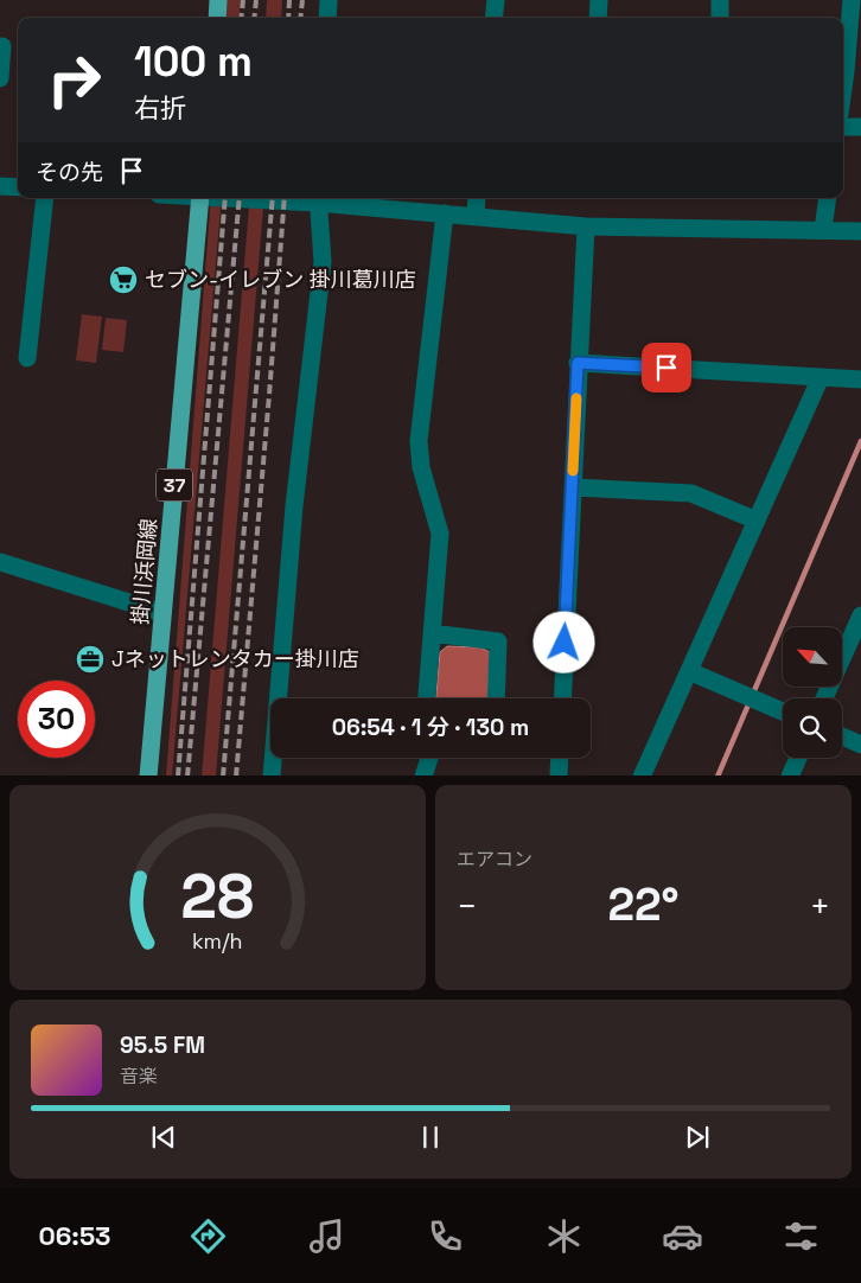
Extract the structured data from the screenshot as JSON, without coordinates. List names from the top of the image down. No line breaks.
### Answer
{"streets":{"main road":["37","掛川浜岡線"]},"places":{"supermarket":["セブン-イレブン 掛川葛川店"],"office":["Jネットレンタカー掛川店"]},"north":"top left","page":{"turn":["100 m","右折"],"then":"その先","limit":"30","trip":"06:54 · 1 分 · 130 m","tile":"エアコン","heat":["−","22°","+"],"song":["95.5 FM","音楽"],"tabs":"06:53","gauge":["28","km/h"]}}
